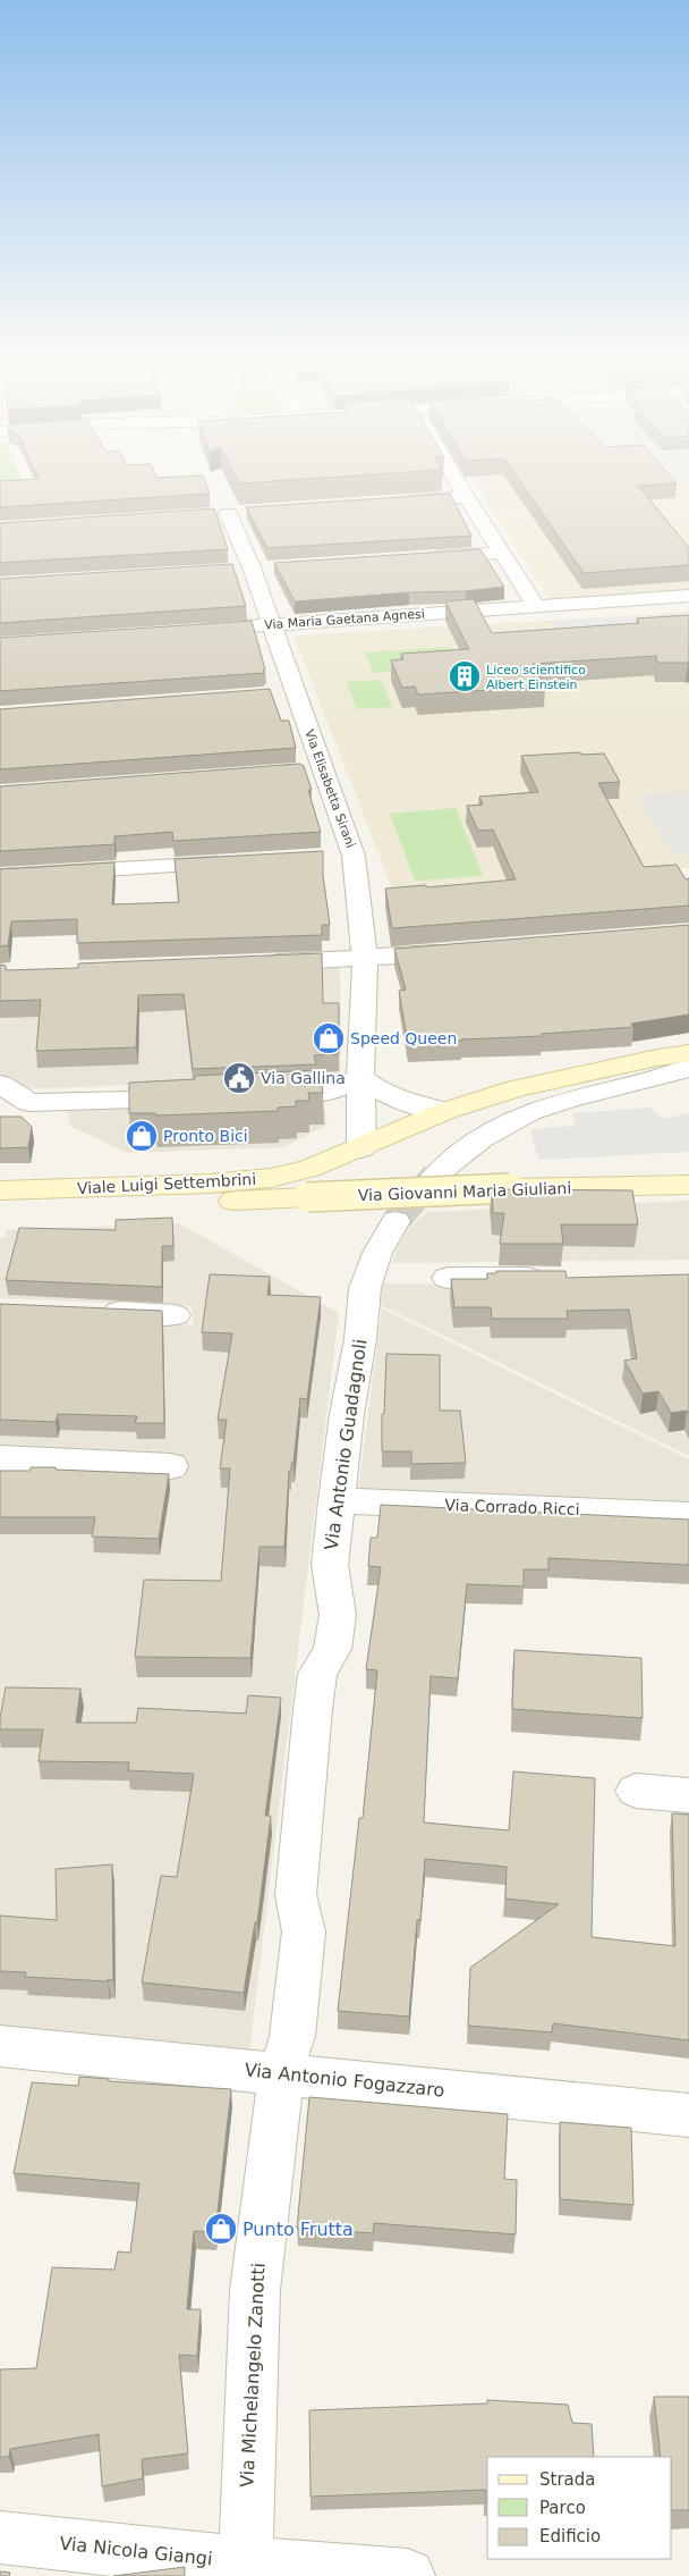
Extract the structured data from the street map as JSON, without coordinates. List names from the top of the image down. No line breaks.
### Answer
{"streets":{"main road":["Viale Luigi Settembrini","Via Giovanni Maria Giuliani"],"street":["Via Maria Gaetana Agnesi","Via Elisabetta Sirani","Via Antonio Guadagnoli","Via Corrado Ricci","Via Antonio Fogazzaro","Via Michelangelo Zanotti","Via Nicola Giangi"]},"crossings":[["Via Maria Gaetana Agnesi","Via Elisabetta Sirani"],["Via Elisabetta Sirani","Viale Luigi Settembrini"],["Viale Luigi Settembrini","Via Giovanni Maria Giuliani"],["Via Antonio Guadagnoli","Via Corrado Ricci"],["Via Antonio Guadagnoli","Via Antonio Fogazzaro"],["Via Antonio Guadagnoli","Via Michelangelo Zanotti"],["Via Antonio Fogazzaro","Via Michelangelo Zanotti"],["Via Michelangelo Zanotti","Via Nicola Giangi"]],"places":{"building":["Liceo scientifico Albert Einstein"],"shop":["Speed Queen","Pronto Bici","Punto Frutta"],"public building":["Via Gallina"]},"legend":["Strada","Parco","Edificio"]}
